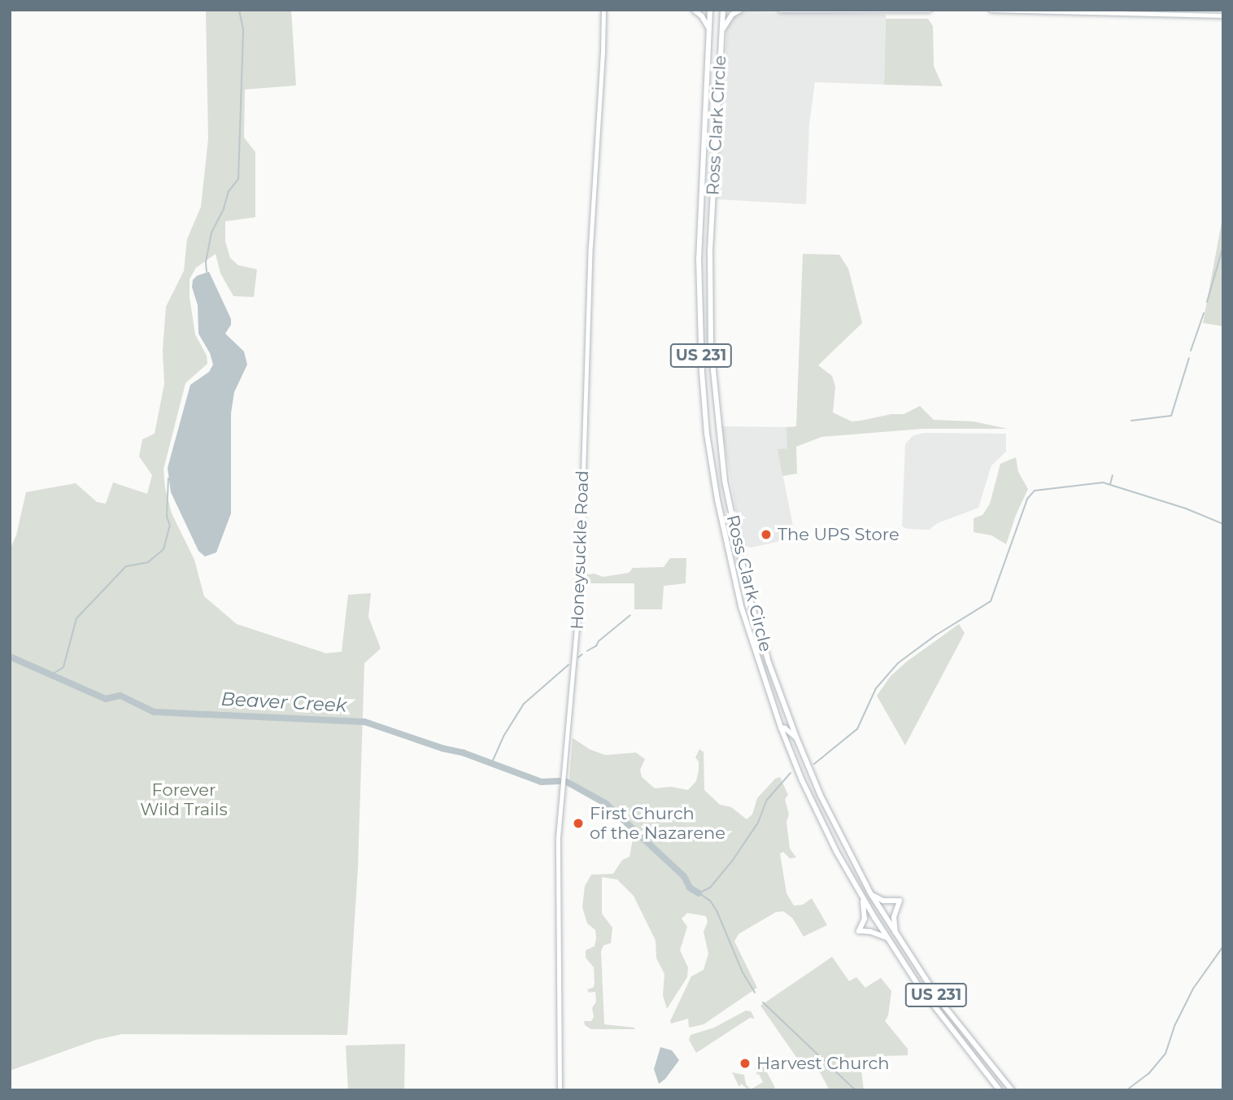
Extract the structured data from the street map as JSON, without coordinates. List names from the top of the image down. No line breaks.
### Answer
{"streets":{"highway":["Ross Clark Circle","US 231"],"main road":["Honeysuckle Road"]},"water":["Beaver Creek"],"parks":["Forever Wild Trails"],"places":["The UPS Store","First Church of the Nazarene","Harvest Church"]}
